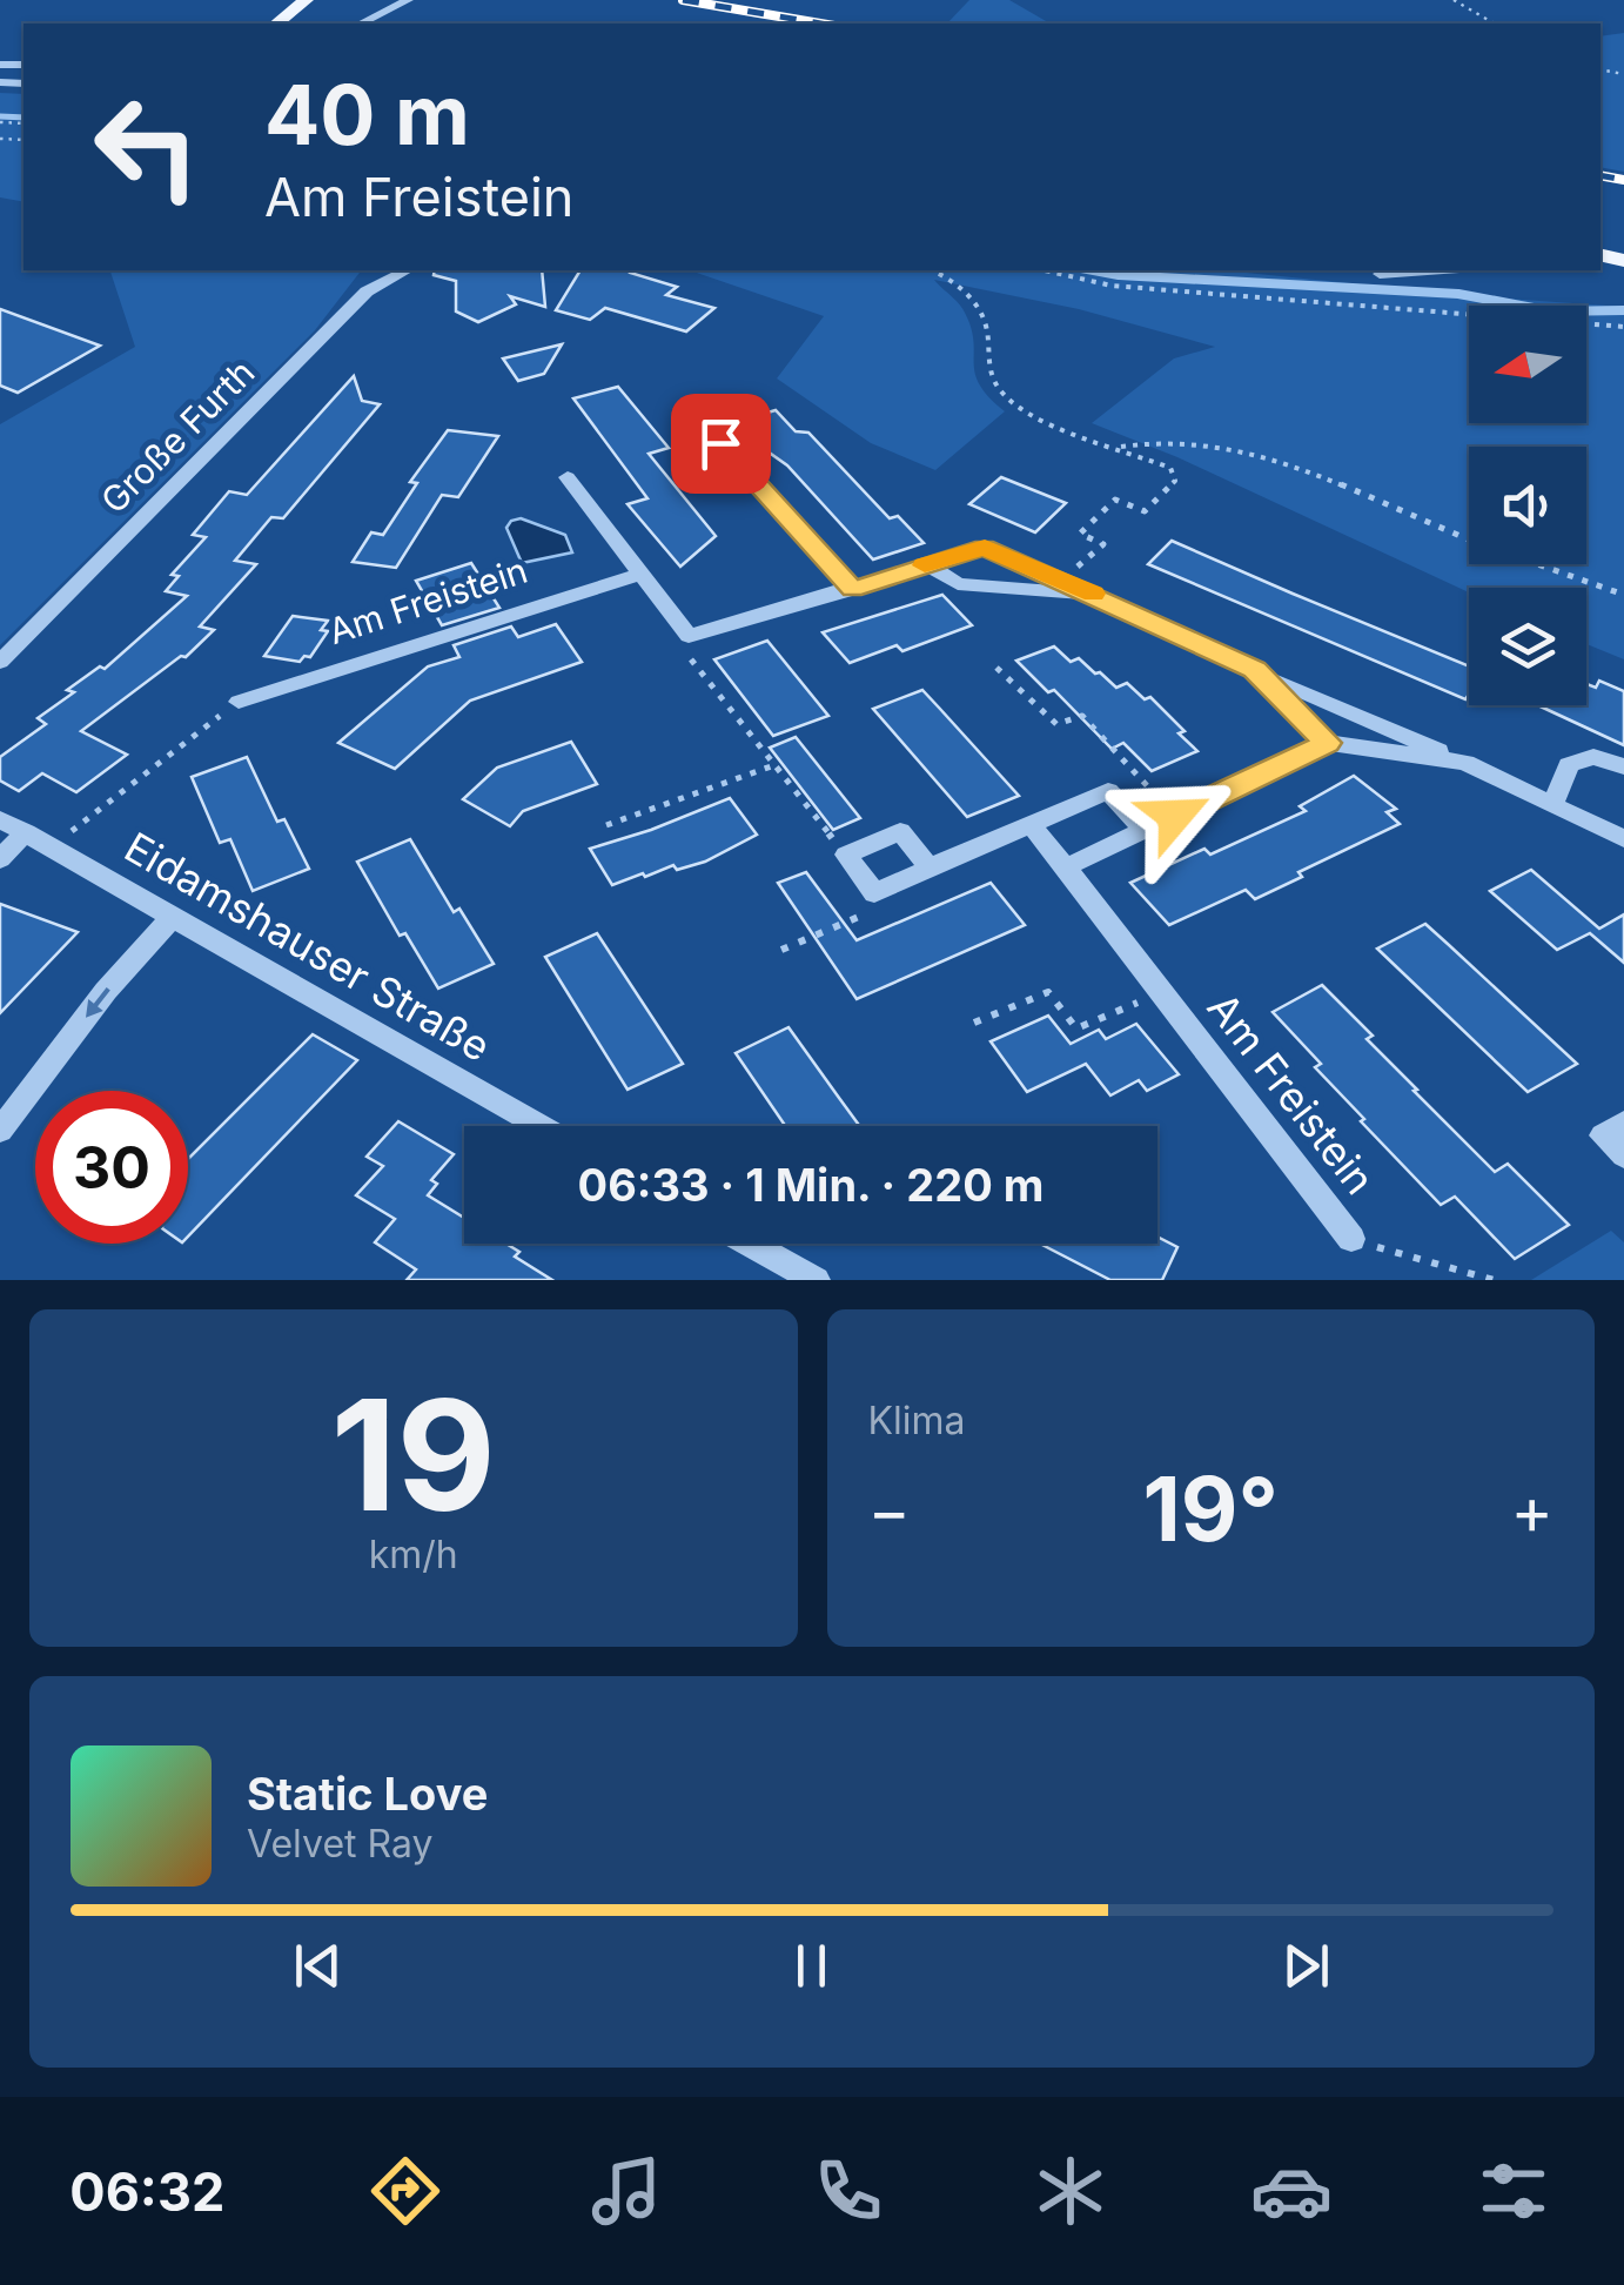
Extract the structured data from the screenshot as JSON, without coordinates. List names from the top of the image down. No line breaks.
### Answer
{"streets":{"street":["Große Furth","Am Freistein","Eidamshauser Straße"]},"north":"left","page":{"turn":["40 m","Am Freistein"],"limit":"30","trip":"06:33 · 1 Min. · 220 m","tile":[["19","km/h"],"Klima"],"heat":["−","19°","+"],"song":["Static Love","Velvet Ray"],"tabs":"06:32"}}
